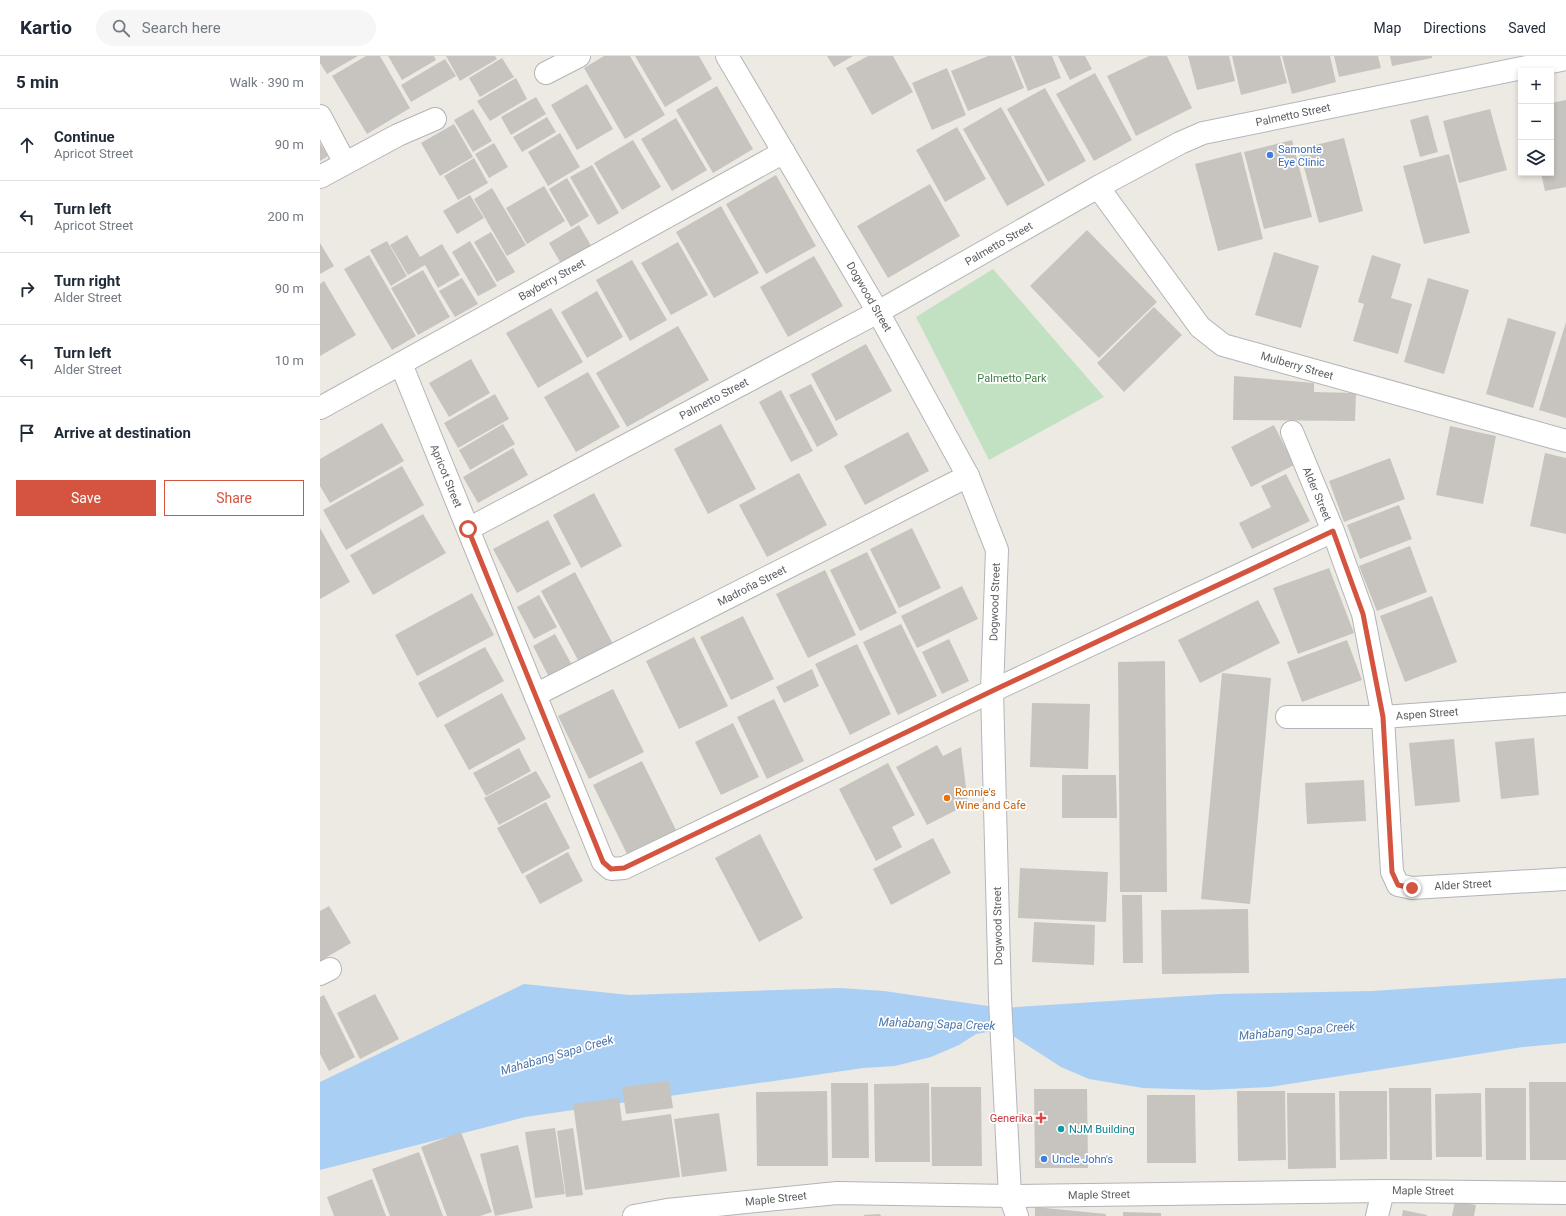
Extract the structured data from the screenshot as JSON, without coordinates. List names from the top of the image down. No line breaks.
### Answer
{"streets":{"street":["Palmetto Street","Bayberry Street","Dogwood Street","Mulberry Street","Apricot Street","Alder Street","Madroña Street","Aspen Street","Maple Street"]},"crossings":[["Palmetto Street","Dogwood Street"],["Palmetto Street","Mulberry Street"],["Palmetto Street","Apricot Street"],["Bayberry Street","Dogwood Street"],["Bayberry Street","Apricot Street"],["Dogwood Street","Apricot Street"],["Dogwood Street","Madroña Street"],["Dogwood Street","Maple Street"],["Apricot Street","Alder Street"],["Apricot Street","Madroña Street"],["Alder Street","Aspen Street"]],"water":["Mahabang Sapa Creek"],"parks":["Palmetto Park"],"places":{"other":["Samonte Eye Clinic","Ronnie's Wine and Cafe","NJM Building","Uncle John's"],"health":["Generika"]},"page":{"header":"Kartio","search":"Search here","nav":["Map","Directions","Saved"],"heading":["5 min","Walk · 390 m"],"map_buttons":["+","−"],"list":[["Continue","Apricot Street","90 m"],["Turn left","Apricot Street","200 m"],["Turn right","Alder Street","90 m"],["Turn left","Alder Street","10 m"],"Arrive at destination"],"buttons":["Save","Share"]}}
